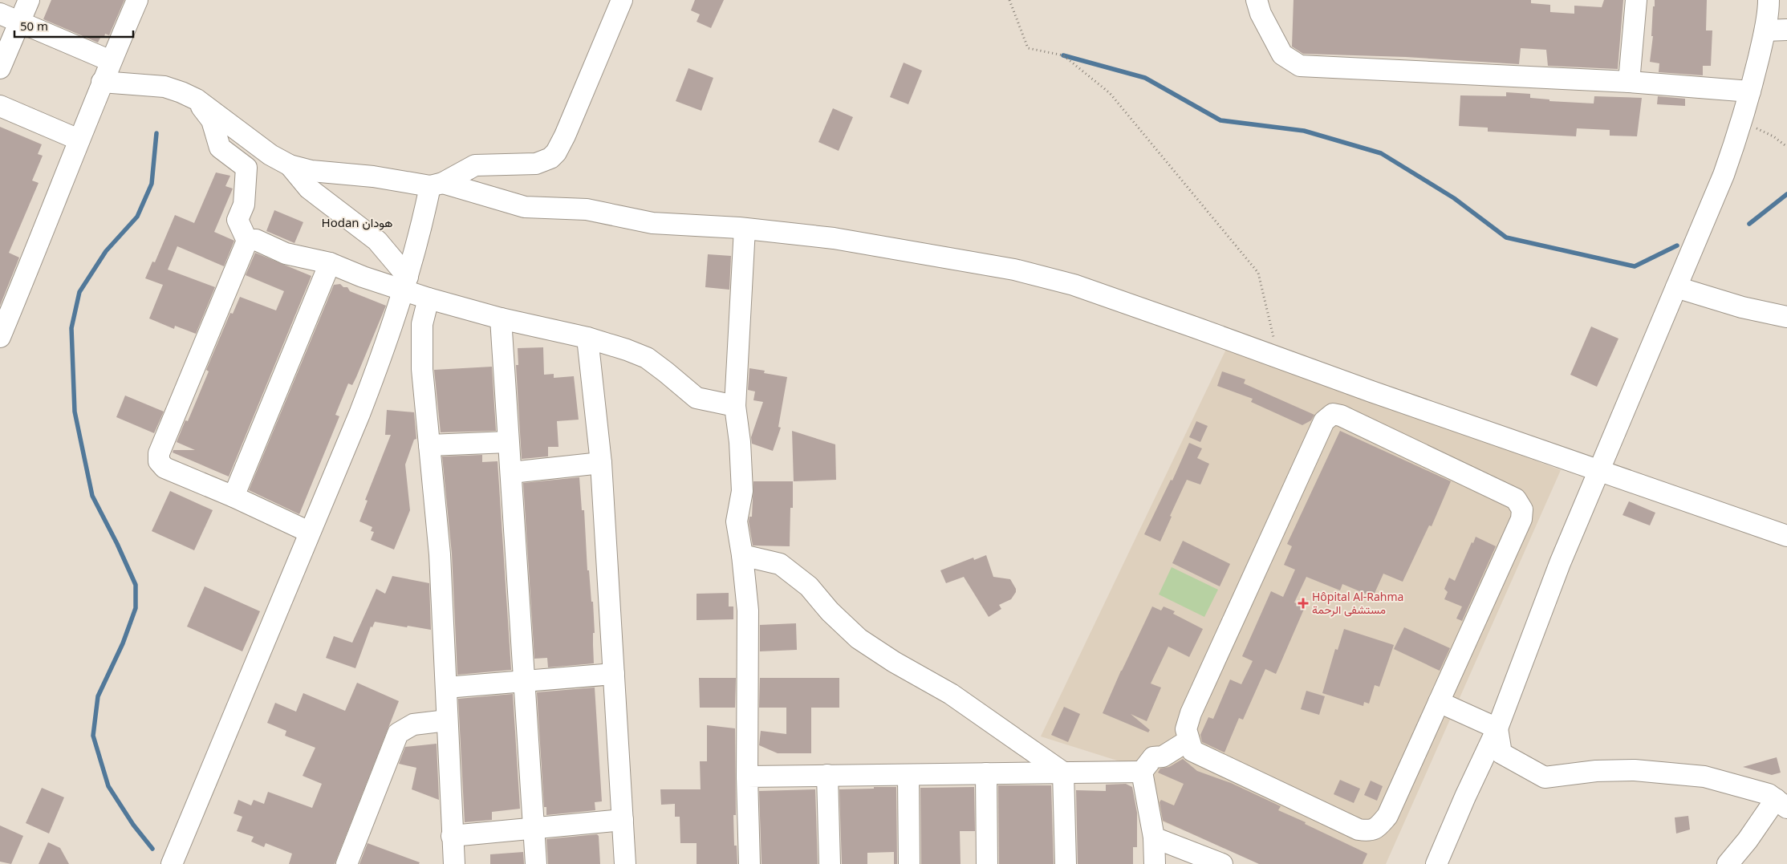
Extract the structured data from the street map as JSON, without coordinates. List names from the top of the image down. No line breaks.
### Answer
{"districts":["Hodan هودان"],"places":{"health":["Hôpital Al-Rahma مستشفى الرحمة"]},"scale_bar":"50 m"}
